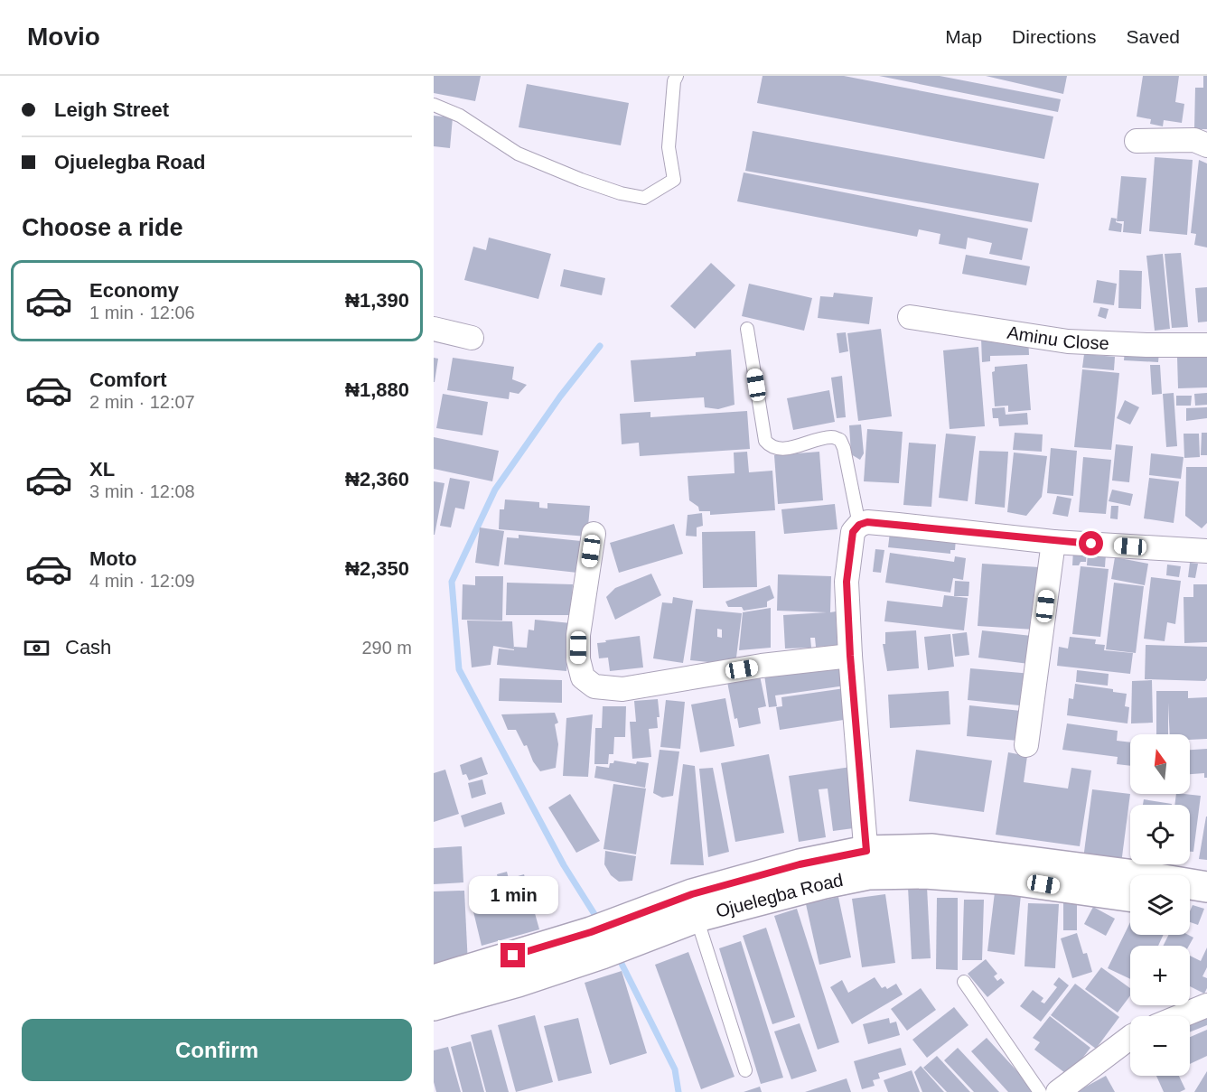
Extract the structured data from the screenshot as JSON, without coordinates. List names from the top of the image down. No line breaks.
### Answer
{"streets":{"main road":["Ojuelegba Road"],"street":["Aminu Close"]},"north":"top","page":{"header":"Movio","nav":["Map","Directions","Saved"],"banner":["Leigh Street","Ojuelegba Road"],"heading":"Choose a ride","list":[{"name":"Economy","note":"1 min · 12:06","value":"₦1,390"},{"name":"Comfort","note":"2 min · 12:07","value":"₦1,880"},{"name":"XL","note":"3 min · 12:08","value":"₦2,360"},{"name":"Moto","note":"4 min · 12:09","value":"₦2,350"}],"pay":["Cash","290 m"],"map_buttons":["+","−"],"bubble":"1 min","buttons":"Confirm"}}
